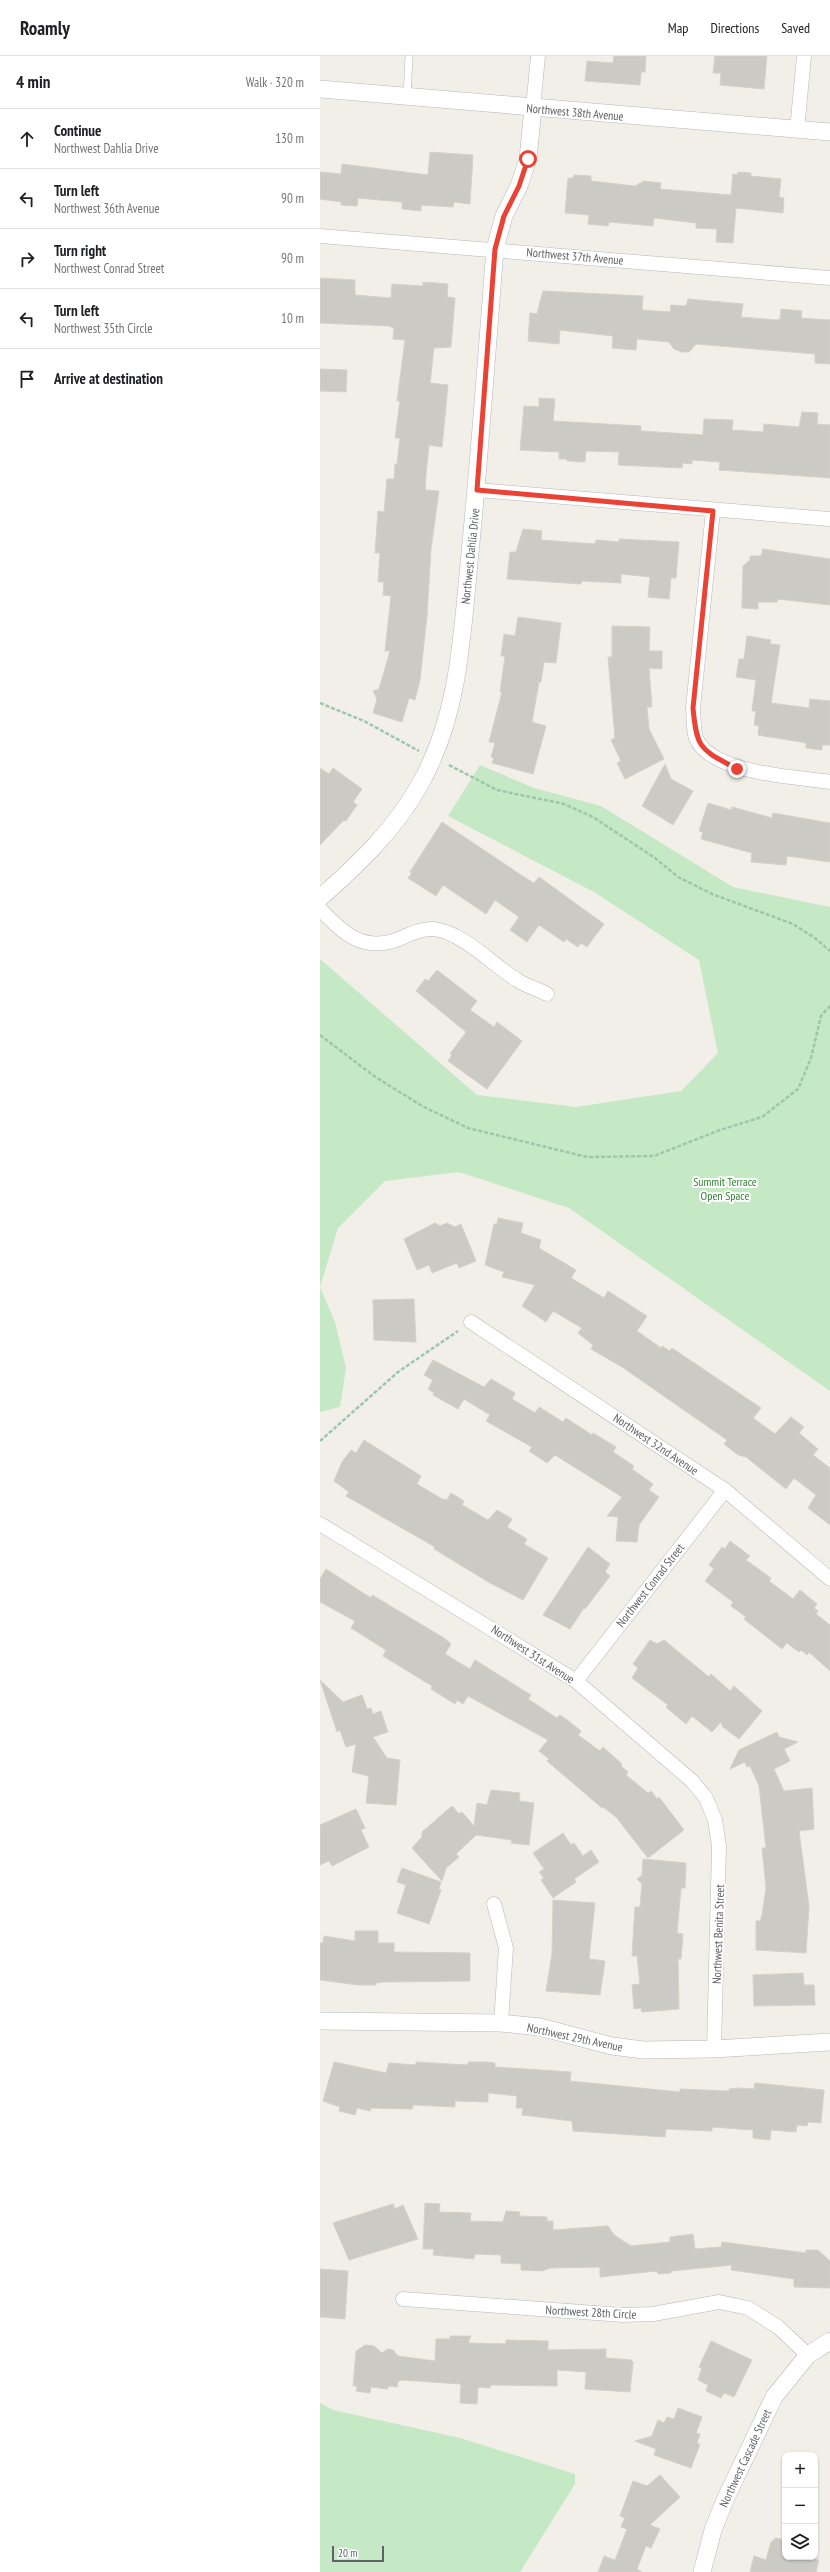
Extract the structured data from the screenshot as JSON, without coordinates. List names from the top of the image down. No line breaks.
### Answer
{"streets":{"street":["Northwest 38th Avenue","Northwest 37th Avenue","Northwest Dahlia Drive","Northwest 32nd Avenue","Northwest Conrad Street","Northwest 31st Avenue","Northwest Benita Street","Northwest 29th Avenue","Northwest 28th Circle","Northwest Cascade Street"]},"crossings":[["Northwest 38th Avenue","Northwest Dahlia Drive"],["Northwest 37th Avenue","Northwest Dahlia Drive"],["Northwest 32nd Avenue","Northwest Conrad Street"],["Northwest Conrad Street","Northwest 31st Avenue"],["Northwest 31st Avenue","Northwest Benita Street"],["Northwest Benita Street","Northwest 29th Avenue"],["Northwest 28th Circle","Northwest Cascade Street"]],"parks":["Summit Terrace Open Space"],"scale_bar":"20 m","page":{"header":"Roamly","nav":["Map","Directions","Saved"],"heading":["4 min","Walk · 320 m"],"list":[["Continue","Northwest Dahlia Drive","130 m"],["Turn left","Northwest 36th Avenue","90 m"],["Turn right","Northwest Conrad Street","90 m"],["Turn left","Northwest 35th Circle","10 m"],"Arrive at destination"],"map_buttons":["+","−"],"scale":"20 m"}}
